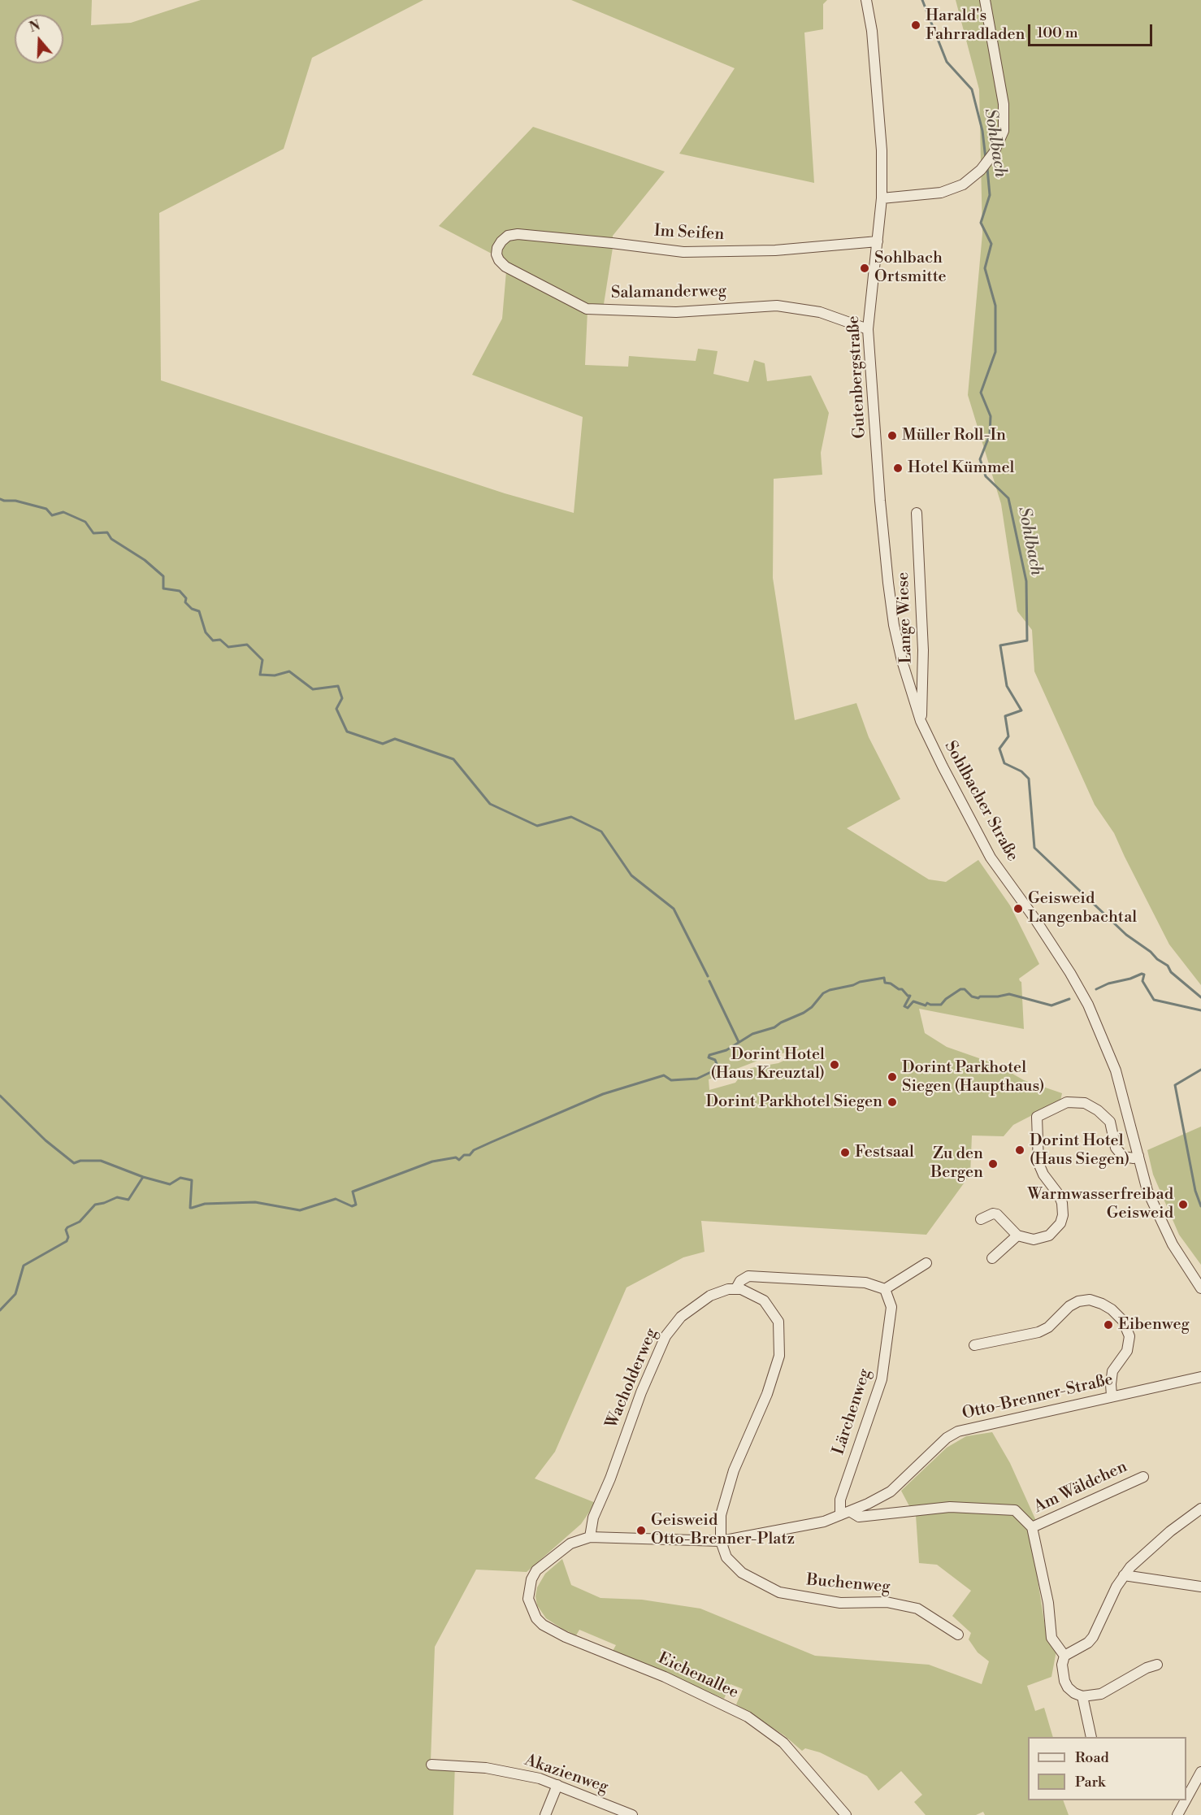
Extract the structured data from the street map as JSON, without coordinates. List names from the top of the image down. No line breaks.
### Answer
{"streets":{"street":["Im Seifen","Salamanderweg","Gutenbergstraße","Lange Wiese","Sohlbacher Straße","Wacholderweg","Otto-Brenner-Straße","Lärchenweg","Am Wäldchen","Buchenweg","Eichenallee","Akazienweg"]},"crossings":[["Im Seifen","Salamanderweg"],["Im Seifen","Gutenbergstraße"],["Salamanderweg","Gutenbergstraße"],["Gutenbergstraße","Lange Wiese"],["Gutenbergstraße","Sohlbacher Straße"],["Lange Wiese","Sohlbacher Straße"],["Wacholderweg","Otto-Brenner-Straße"],["Wacholderweg","Eichenallee"],["Otto-Brenner-Straße","Lärchenweg"],["Otto-Brenner-Straße","Buchenweg"],["Otto-Brenner-Straße","Eichenallee"]],"water":["Sohlbach"],"places":["Harald's Fahrradladen","Sohlbach Ortsmitte","Müller Roll-In","Hotel Kümmel","Geisweid Langenbachtal","Dorint Hotel (Haus Kreuztal)","Dorint Parkhotel Siegen (Haupthaus)","Dorint Parkhotel Siegen","Dorint Hotel (Haus Siegen)","Festsaal","Zu den Bergen","Warmwasserfreibad Geisweid","Eibenweg","Geisweid Otto-Brenner-Platz"],"legend":["Road","Park"],"scale_bar":"100 m","north":"top"}
